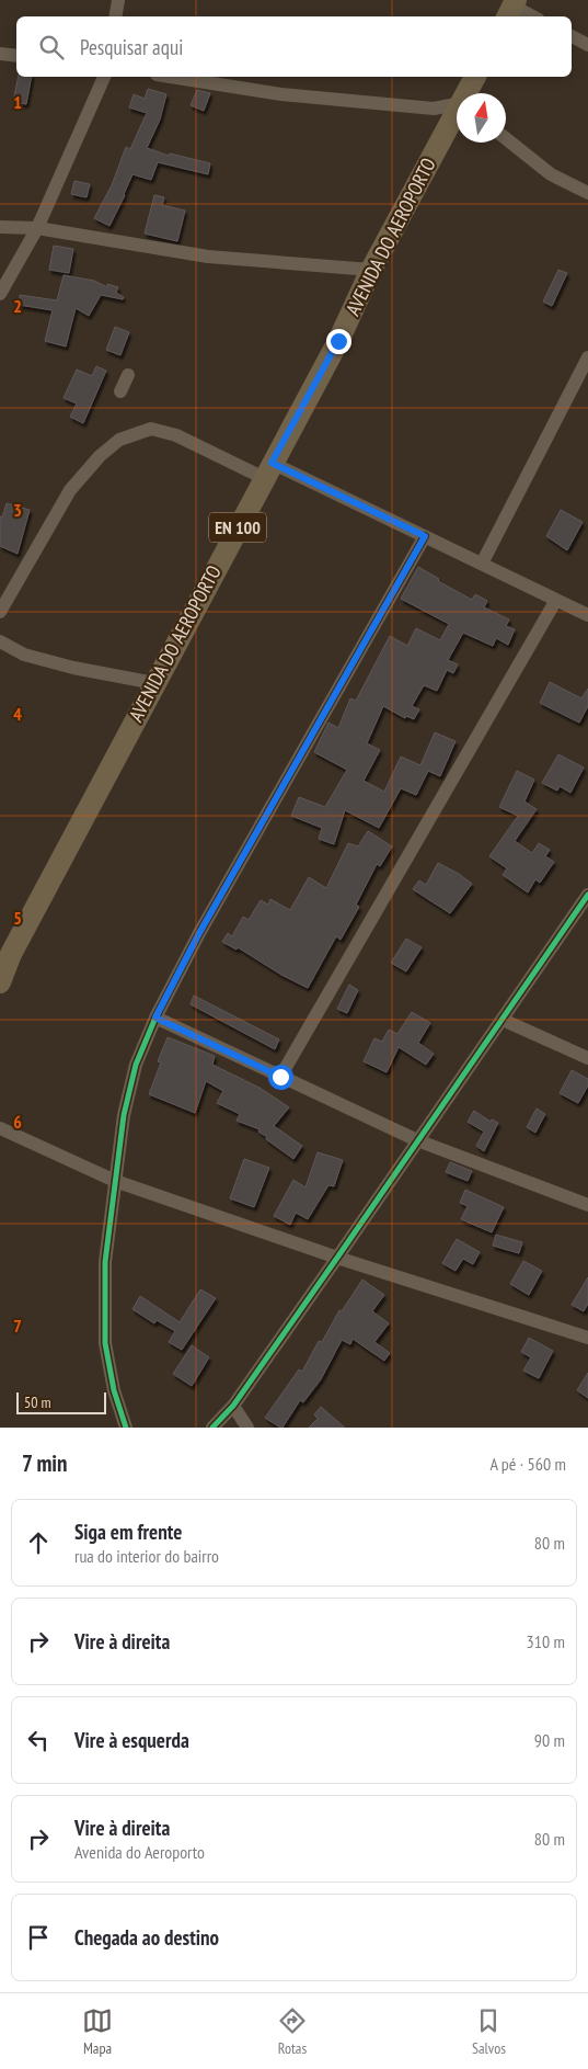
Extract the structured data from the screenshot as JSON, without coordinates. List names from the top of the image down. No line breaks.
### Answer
{"streets":{"main road":["AVENIDA DO AEROPORTO","EN 100"]},"scale_bar":"50 m","north":"top","page":{"search":"Pesquisar aqui","scale":"50 m","heading":["7 min","A pé · 560 m"],"list":[["Siga em frente","rua do interior do bairro","80 m"],["Vire à direita","310 m"],["Vire à esquerda","90 m"],["Vire à direita","Avenida do Aeroporto","80 m"],"Chegada ao destino"],"nav":["Mapa","Rotas","Salvos"]},"grid":{"rows":["1","2","3","4","5","6","7"]}}
